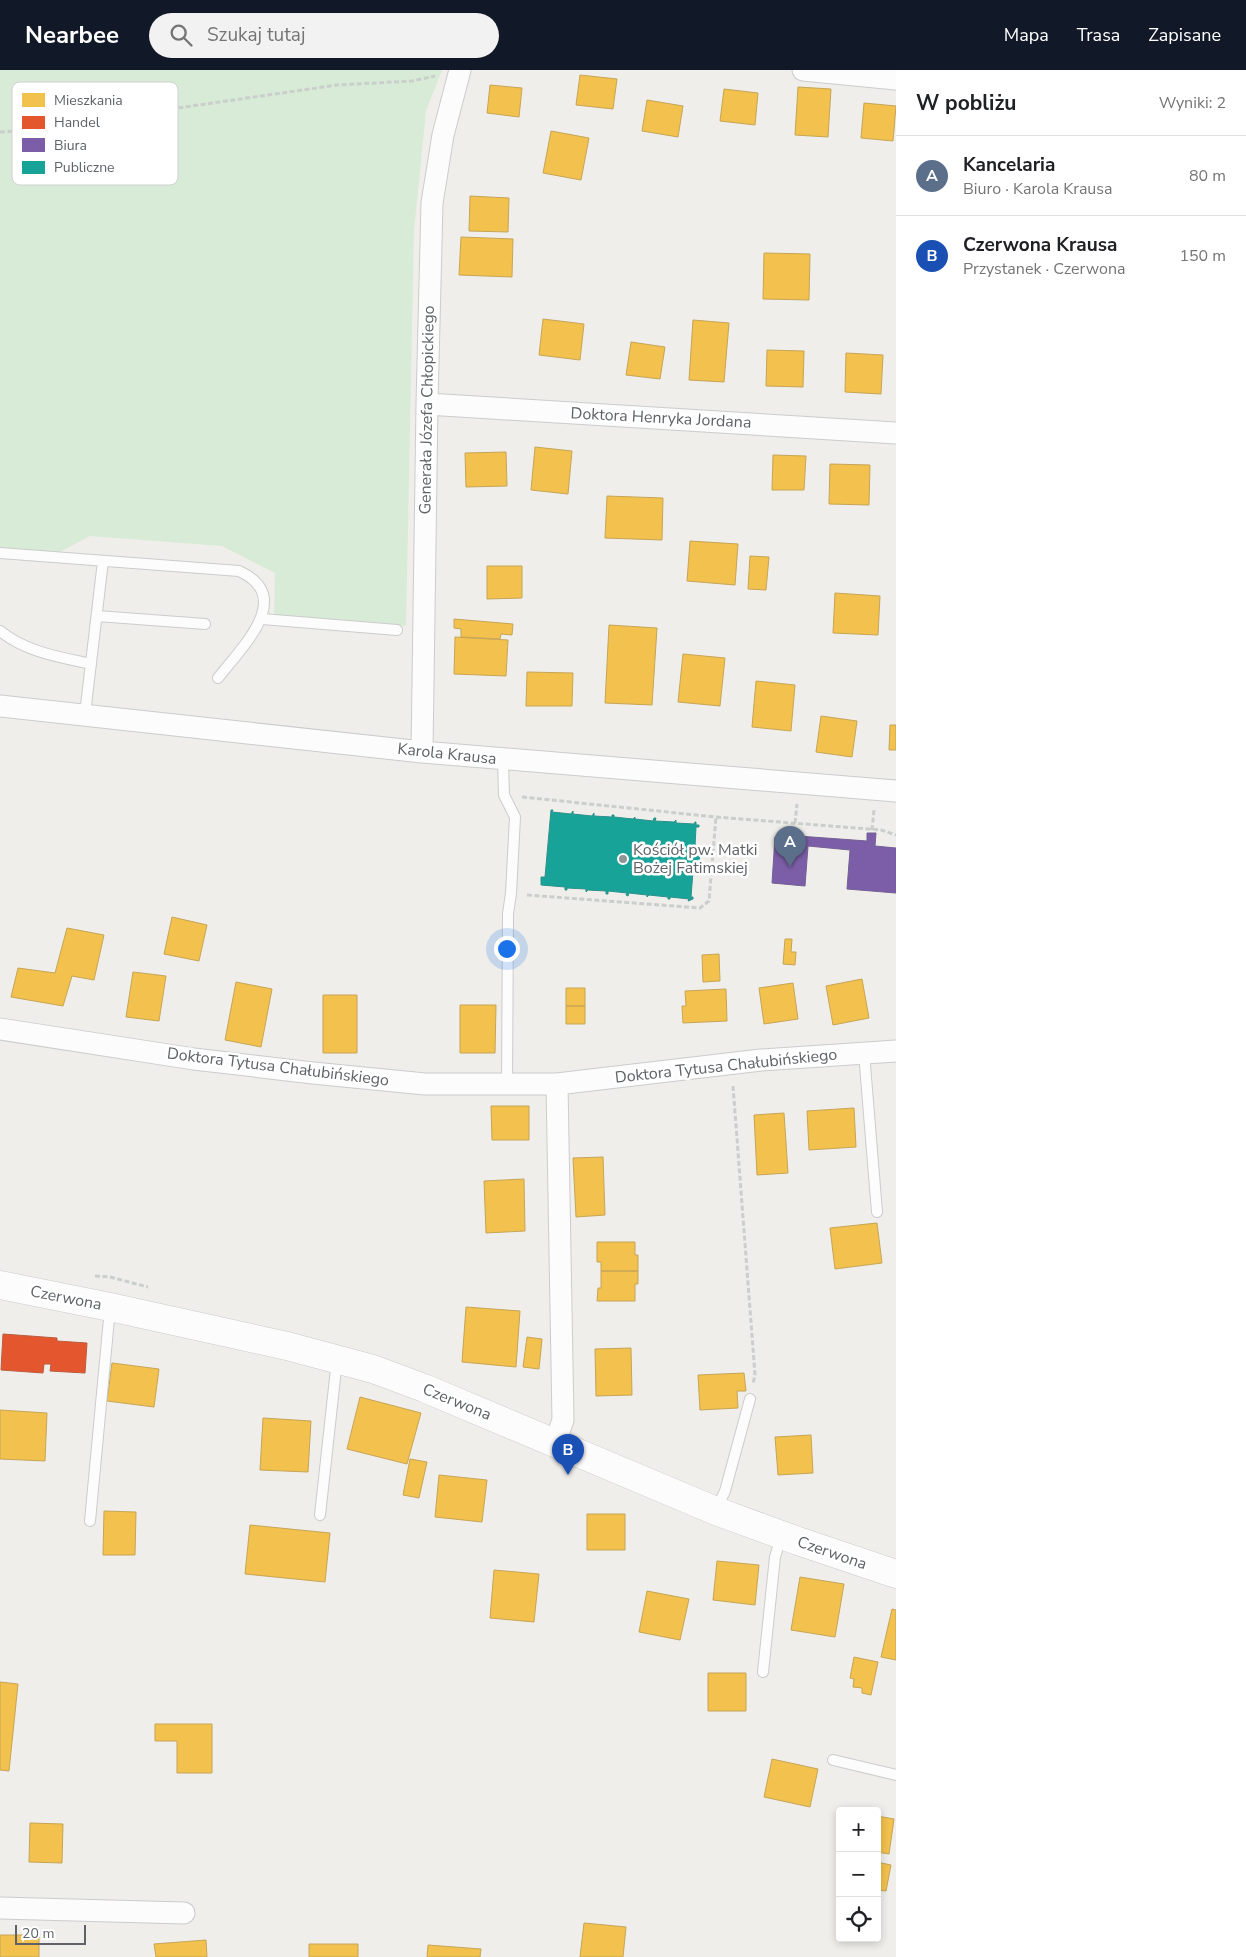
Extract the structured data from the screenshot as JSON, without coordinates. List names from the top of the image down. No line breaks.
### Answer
{"streets":{"street":["Generała Józefa Chłopickiego","Doktora Henryka Jordana","Karola Krausa","Doktora Tytusa Chałubińskiego","Czerwona"]},"crossings":[["Generała Józefa Chłopickiego","Doktora Henryka Jordana"],["Generała Józefa Chłopickiego","Karola Krausa"]],"places":["Kościół pw. Matki Bożej Fatimskiej"],"legend":["Mieszkania","Handel","Biura","Publiczne"],"scale_bar":"20 m","page":{"header":"Nearbee","search":"Szukaj tutaj","nav":["Mapa","Trasa","Zapisane"],"heading":["W pobliżu","Wyniki: 2"],"list":[{"mark":"A","name":"Kancelaria","note":"Biuro · Karola Krausa","value":"80 m"},{"mark":"B","name":"Czerwona Krausa","note":"Przystanek · Czerwona","value":"150 m"}],"pins":["A","B"],"map_buttons":["+","−"],"scale":"20 m"}}
